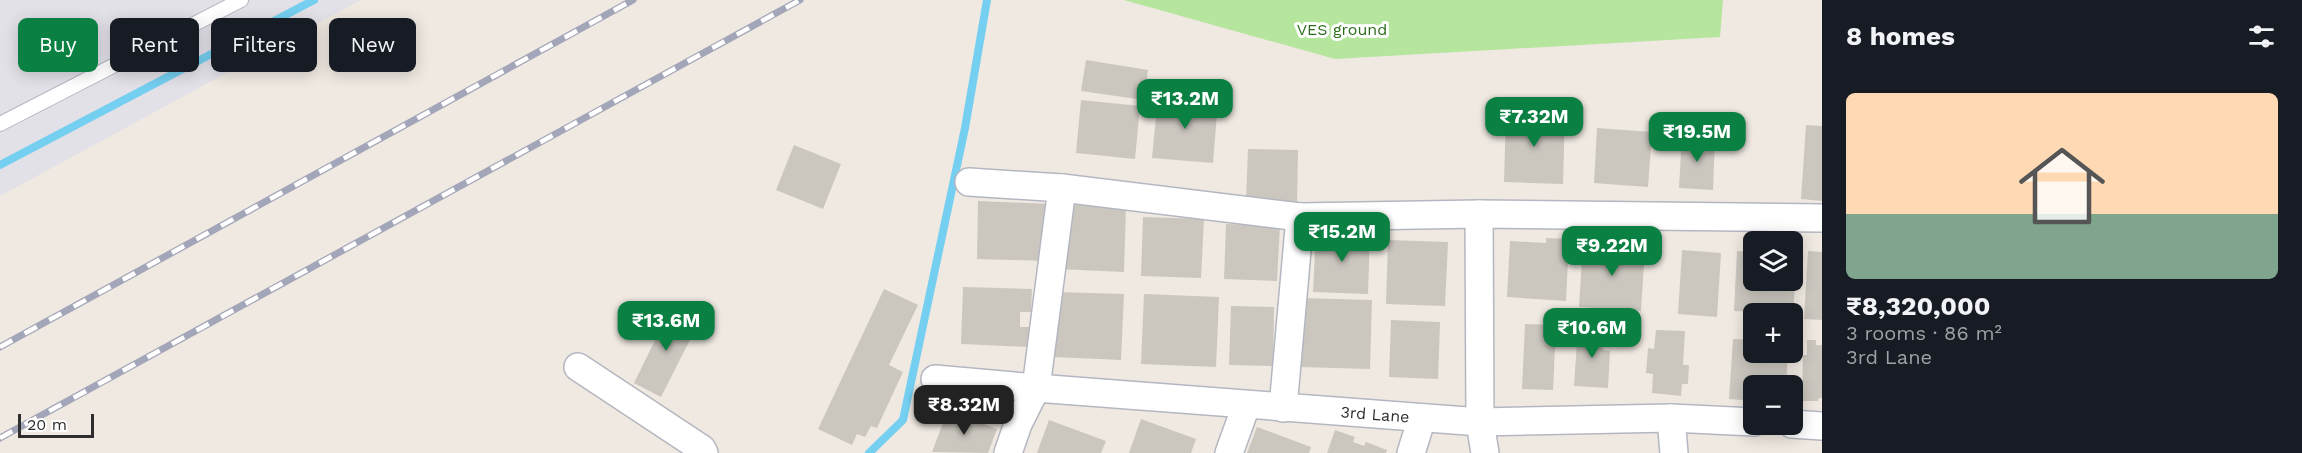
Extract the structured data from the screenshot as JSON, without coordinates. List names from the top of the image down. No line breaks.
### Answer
{"streets":{"street":["3rd Lane"]},"parks":["VES ground"],"scale_bar":"20 m","page":{"heading":"8 homes","chip":["Buy","Rent","Filters","New"],"list":[{"name":"₹8,320,000","note":"3 rooms · 86 m² · 3rd Lane"}],"price":["₹13.2M","₹7.32M","₹19.5M","₹15.2M","₹9.22M","₹13.6M","₹10.6M","₹8.32M"],"map_buttons":["+","−"],"scale":"20 m"}}
